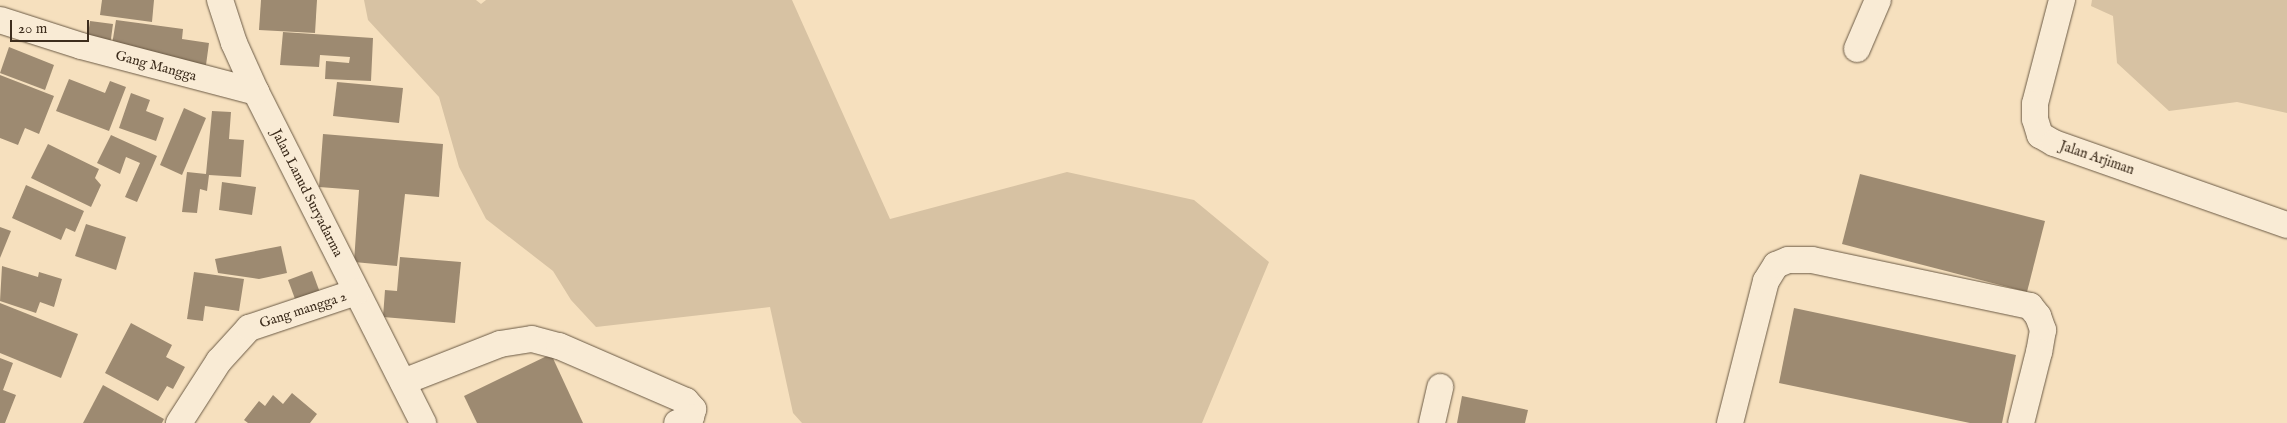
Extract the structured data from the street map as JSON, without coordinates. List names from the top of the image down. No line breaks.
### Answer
{"streets":{"street":["Gang Mangga","Jalan Arjiman","Jalan Lanud Suryadarma","Gang mangga 2"]},"crossings":[["Gang Mangga","Jalan Lanud Suryadarma"],["Jalan Lanud Suryadarma","Gang mangga 2"]],"scale_bar":"20 m"}
